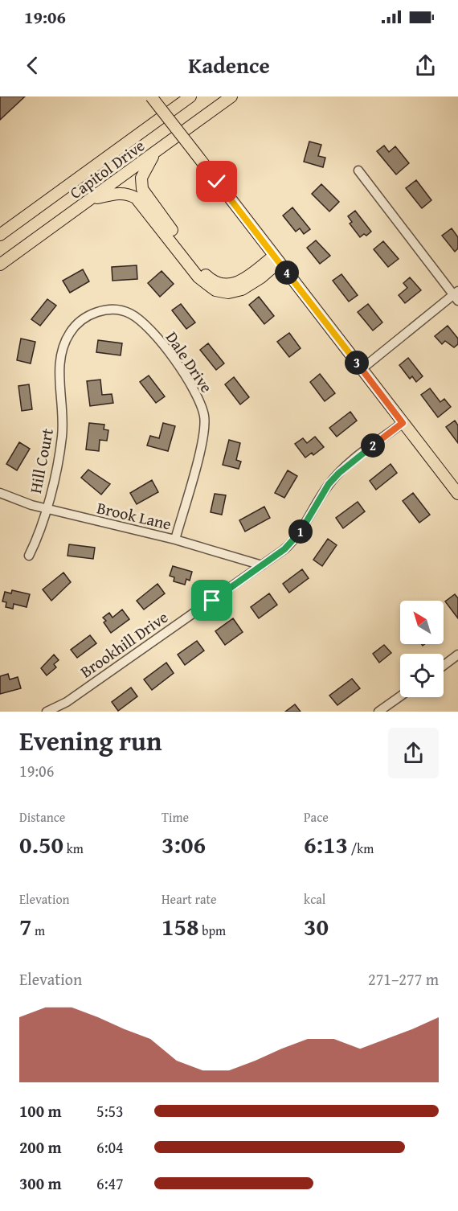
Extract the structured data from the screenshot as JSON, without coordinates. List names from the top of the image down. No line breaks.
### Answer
{"streets":{"main road":["Capitol Drive"],"street":["Dale Drive","Hill Court","Brook Lane","Brookhill Drive"]},"crossings":[["Dale Drive","Hill Court"],["Dale Drive","Brook Lane"],["Hill Court","Brook Lane"],["Brook Lane","Brookhill Drive"]],"north":"top left","page":{"status":"19:06","header":"Kadence","pins":["4","3","2","1"],"heading":["Evening run","19:06"],"stats":[["Distance","0.50 km"],["Time","3:06"],["Pace","6:13 /km"],["Elevation","7 m"],["Heart rate","158 bpm"],["kcal","30"]],"chart":["Elevation","271–277 m"],"list":[{"name":"100 m","note":"5:53"},{"name":"200 m","note":"6:04"},{"name":"300 m","note":"6:47"}]}}
